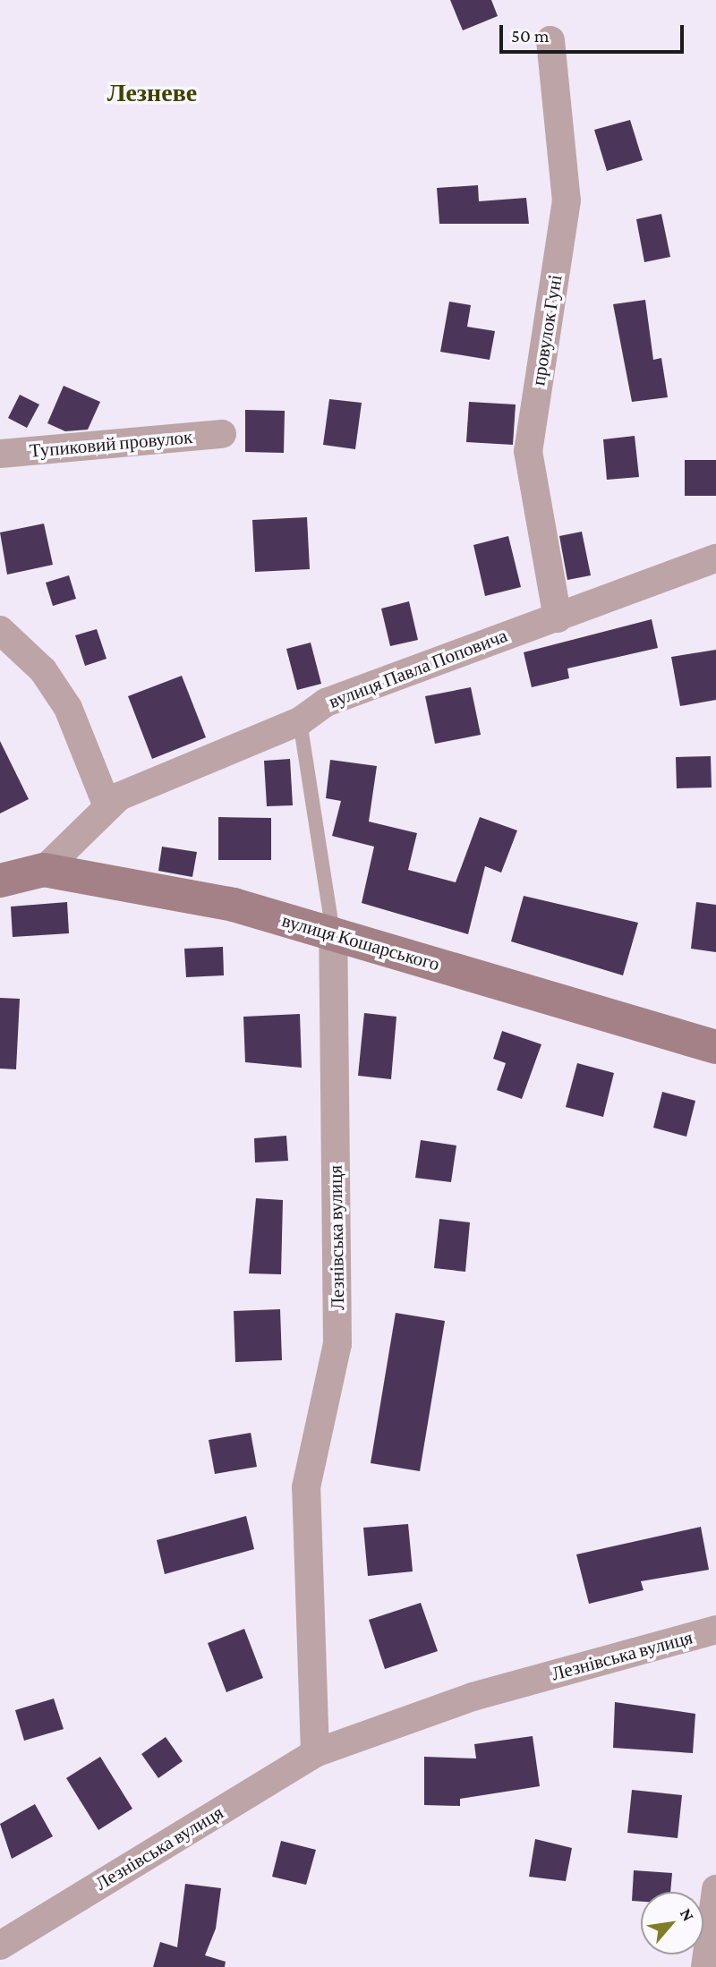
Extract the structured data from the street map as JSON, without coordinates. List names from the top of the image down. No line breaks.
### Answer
{"streets":{"street":["провулок Гуні","Тупиковий провулок","вулиця Павла Поповича","вулиця Кошарського","Лезнівська вулиця"]},"crossings":[["провулок Гуні","вулиця Павла Поповича"],["вулиця Павла Поповича","вулиця Кошарського"],["вулиця Павла Поповича","Лезнівська вулиця"],["вулиця Кошарського","Лезнівська вулиця"]],"districts":["Лезневе"],"scale_bar":"50 m","north":"top right"}
